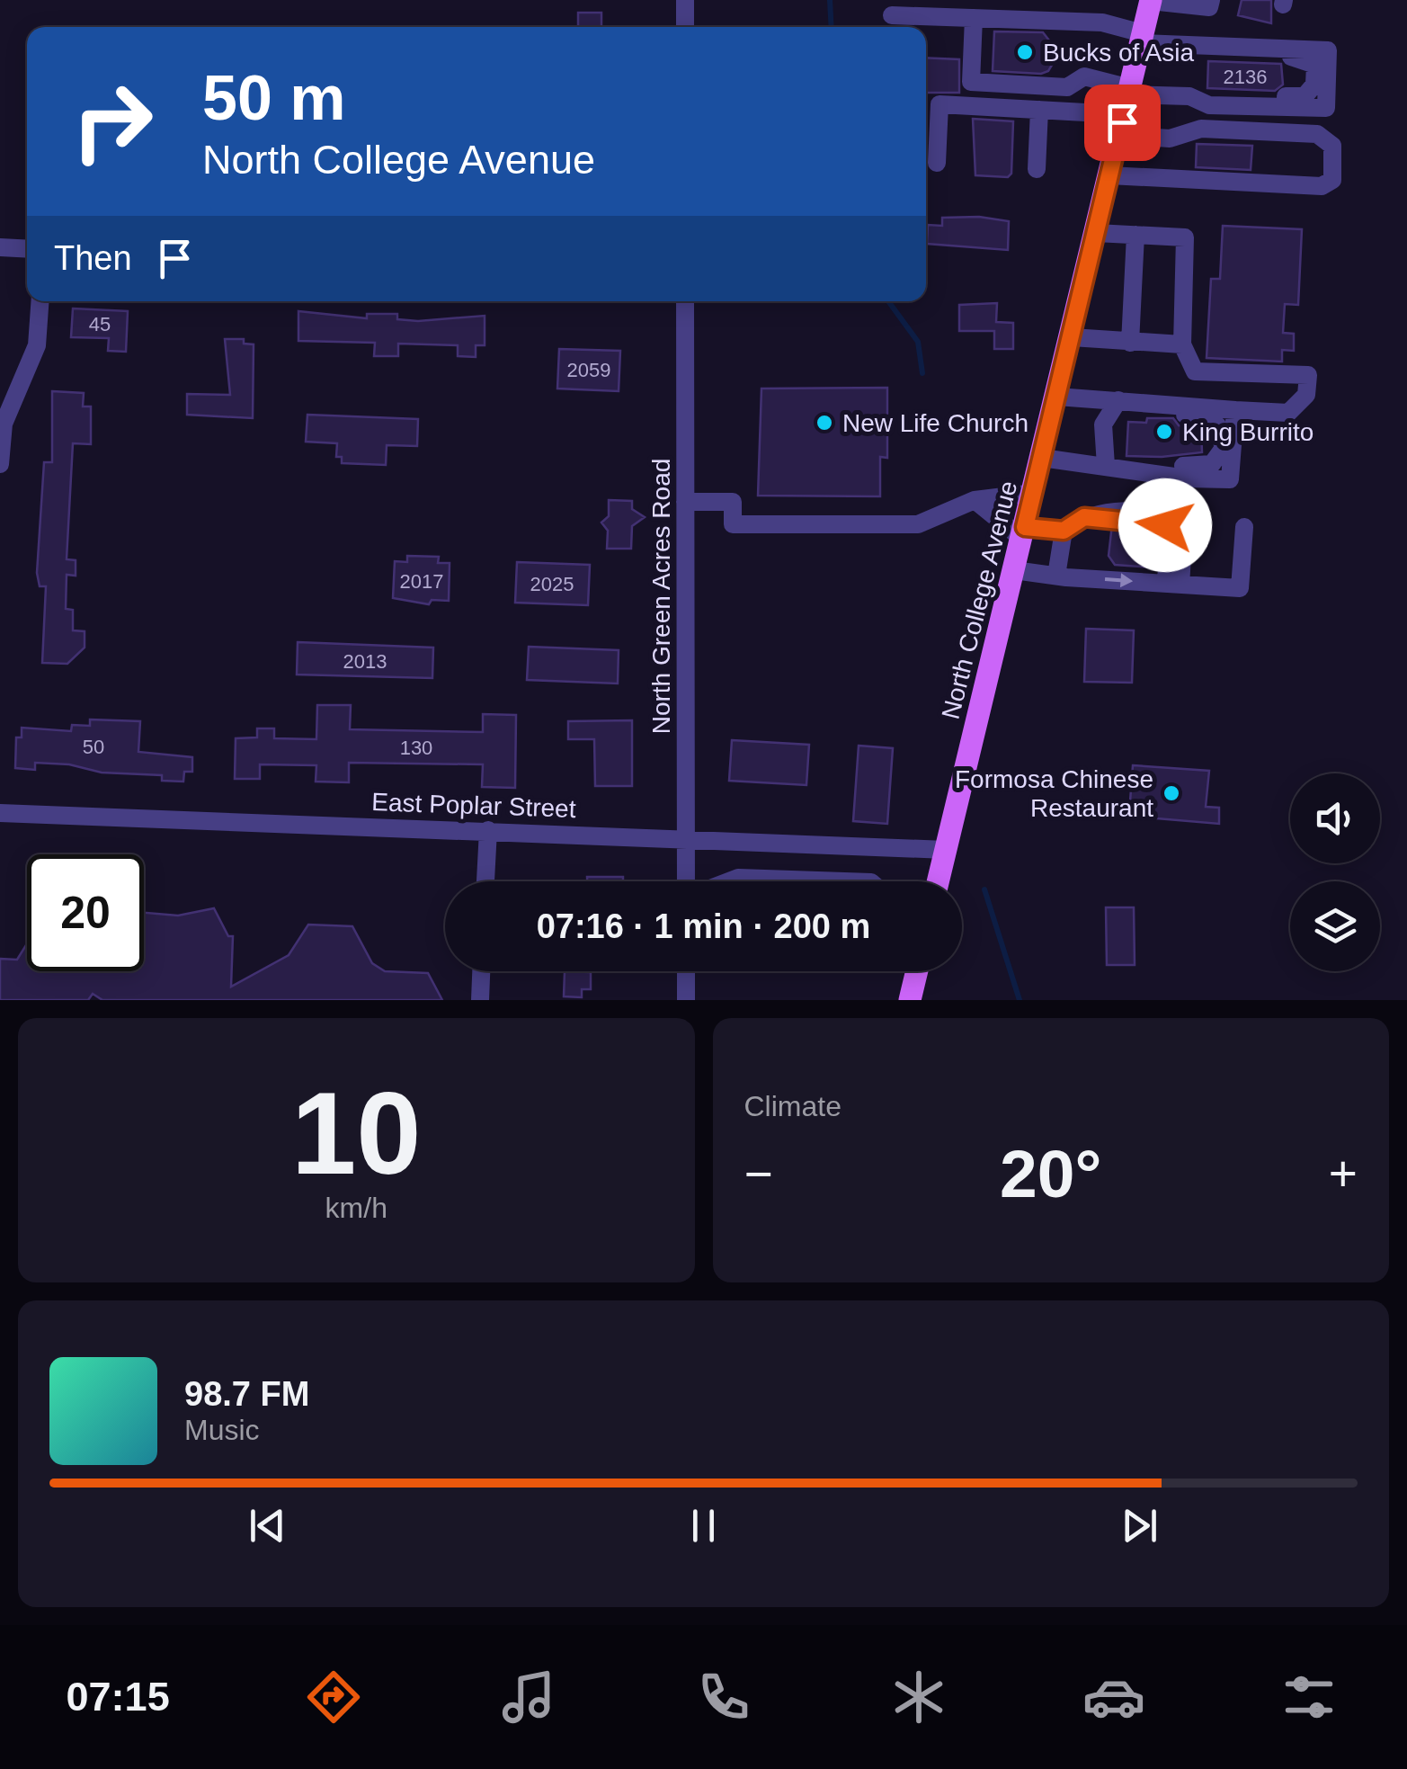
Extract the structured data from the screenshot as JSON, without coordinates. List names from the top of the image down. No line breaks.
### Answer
{"streets":{"main road":["North College Avenue"],"street":["North Green Acres Road","East Poplar Street"]},"crossings":[["North Green Acres Road","East Poplar Street"],["North College Avenue","East Poplar Street"]],"places":["Bucks of Asia","New Life Church","King Burrito","Formosa Chinese Restaurant"],"house_numbers":["2136","45","2059","2017","2025","2013","50","130"],"page":{"turn":["50 m","North College Avenue"],"then":"Then","limit":"20","trip":"07:16 · 1 min · 200 m","tile":[["10","km/h"],"Climate"],"heat":["−","20°","+"],"song":["98.7 FM","Music"],"tabs":"07:15"}}
